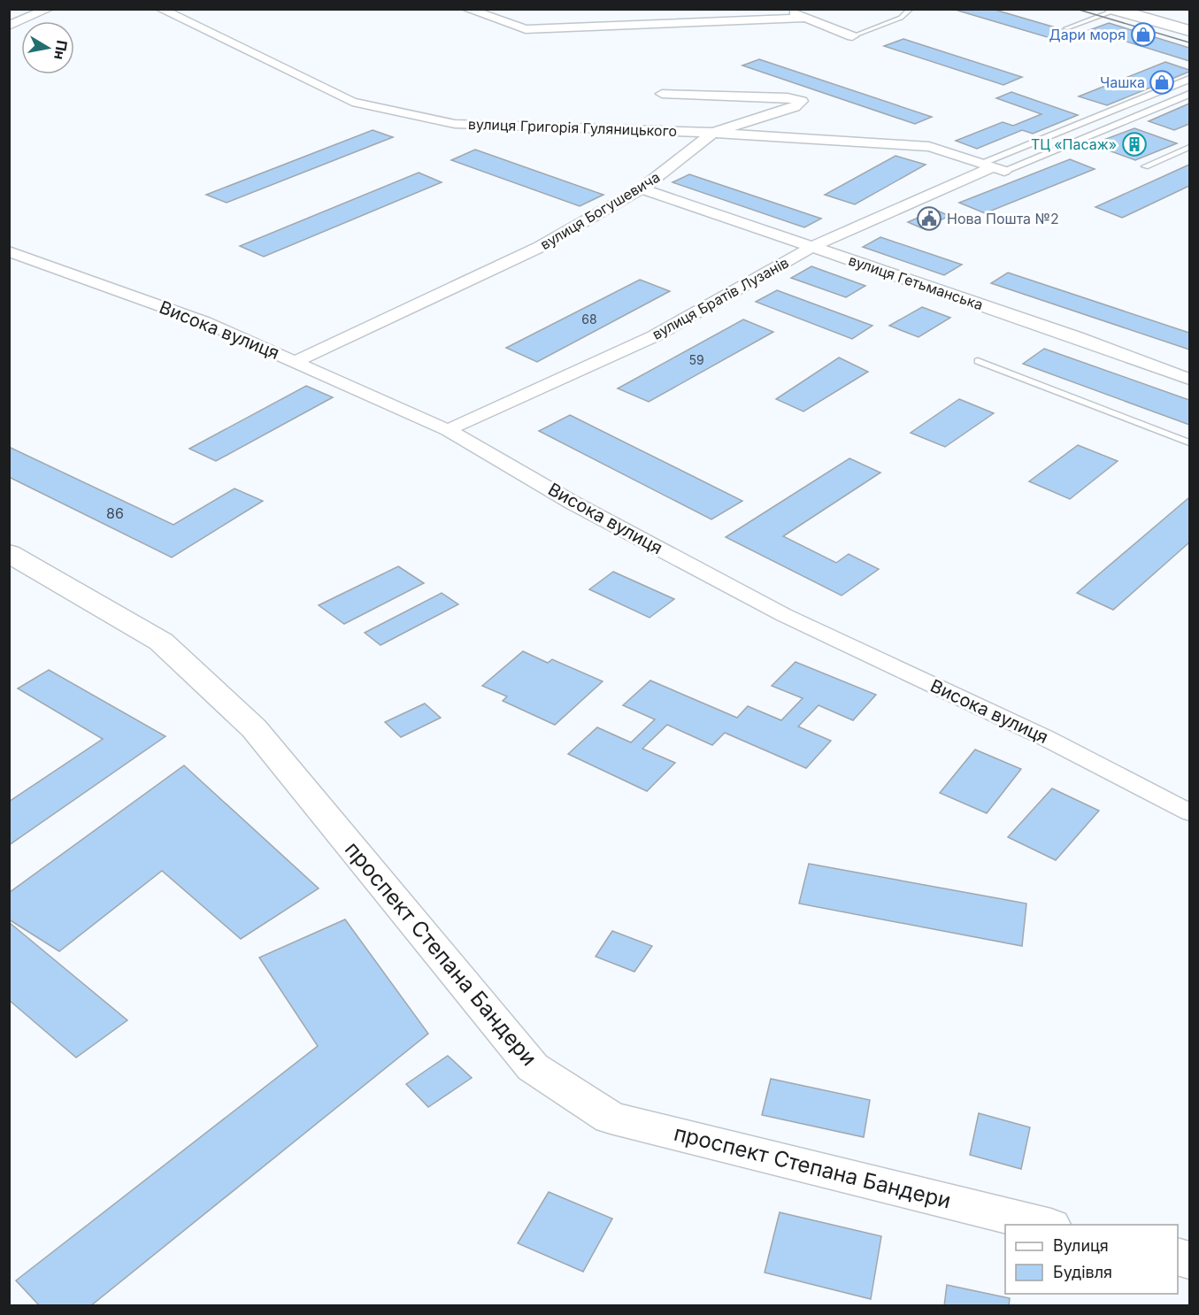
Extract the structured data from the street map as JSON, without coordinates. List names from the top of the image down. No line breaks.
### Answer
{"streets":{"main road":["проспект Степана Бандери"],"street":["вулиця Григорія Гуляницького","вулиця Богушевича","вулиця Гетьманська","вулиця Братів Лузанів","Висока вулиця"]},"crossings":[["вулиця Григорія Гуляницького","вулиця Богушевича"],["вулиця Григорія Гуляницького","вулиця Братів Лузанів"],["вулиця Богушевича","вулиця Гетьманська"],["вулиця Богушевича","Висока вулиця"],["вулиця Гетьманська","вулиця Братів Лузанів"],["вулиця Братів Лузанів","Висока вулиця"]],"places":{"shop":["Дари моря","Чашка"],"building":["ТЦ «Пасаж»"],"public building":["Нова Пошта №2"]},"house_numbers":["68","59","86"],"legend":["Вулиця","Будівля"],"north":"right"}
